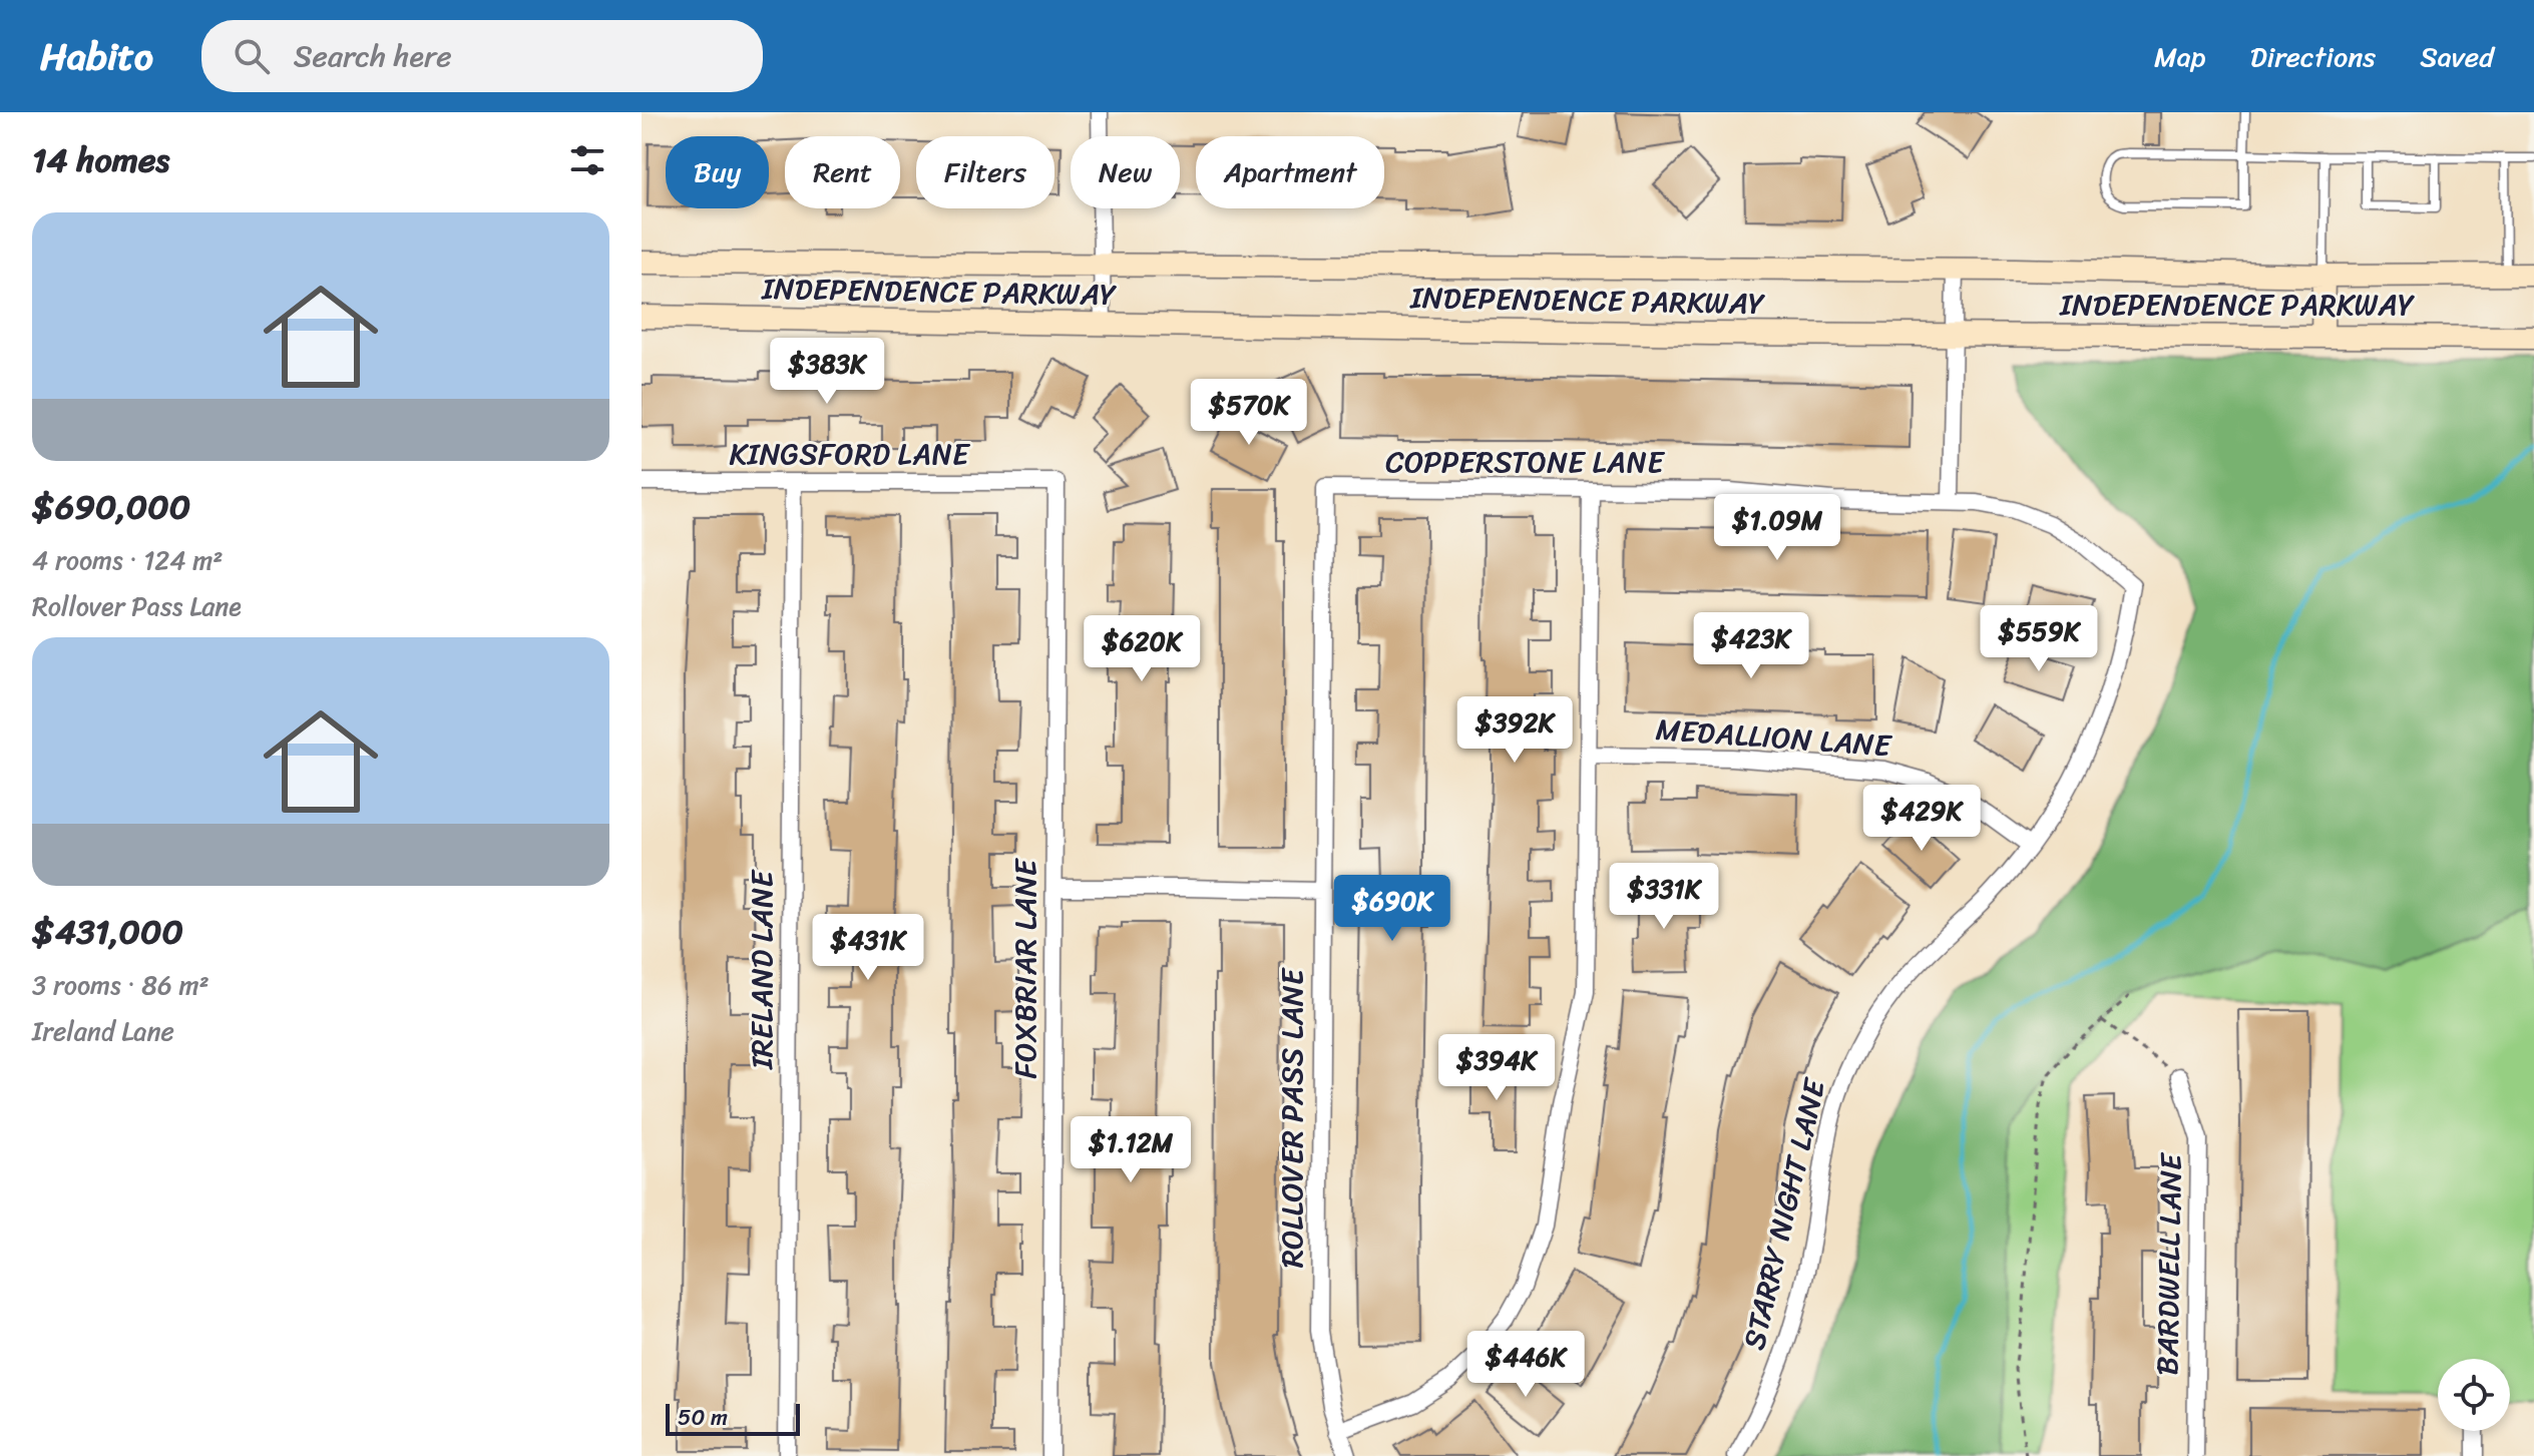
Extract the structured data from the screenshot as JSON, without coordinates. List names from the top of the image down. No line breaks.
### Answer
{"streets":{"main road":["INDEPENDENCE PARKWAY"],"street":["KINGSFORD LANE","COPPERSTONE LANE","MEDALLION LANE","FOXBRIAR LANE","IRELAND LANE","ROLLOVER PASS LANE","STARRY NIGHT LANE","BARDWELL LANE"]},"crossings":[["KINGSFORD LANE","FOXBRIAR LANE"],["KINGSFORD LANE","IRELAND LANE"],["COPPERSTONE LANE","ROLLOVER PASS LANE"],["COPPERSTONE LANE","STARRY NIGHT LANE"],["MEDALLION LANE","STARRY NIGHT LANE"]],"scale_bar":"50 m","page":{"header":"Habito","search":"Search here","nav":["Map","Directions","Saved"],"heading":"14 homes","chip":["Buy","Rent","Filters","New","Apartment"],"list":[{"name":"$690,000","note":"4 rooms · 124 m² · Rollover Pass Lane"},{"name":"$431,000","note":"3 rooms · 86 m² · Ireland Lane"}],"price":["$383K","$570K","$1.09M","$559K","$423K","$620K","$392K","$429K","$331K","$690K","$431K","$394K","$1.12M","$446K"],"scale":"50 m"}}
